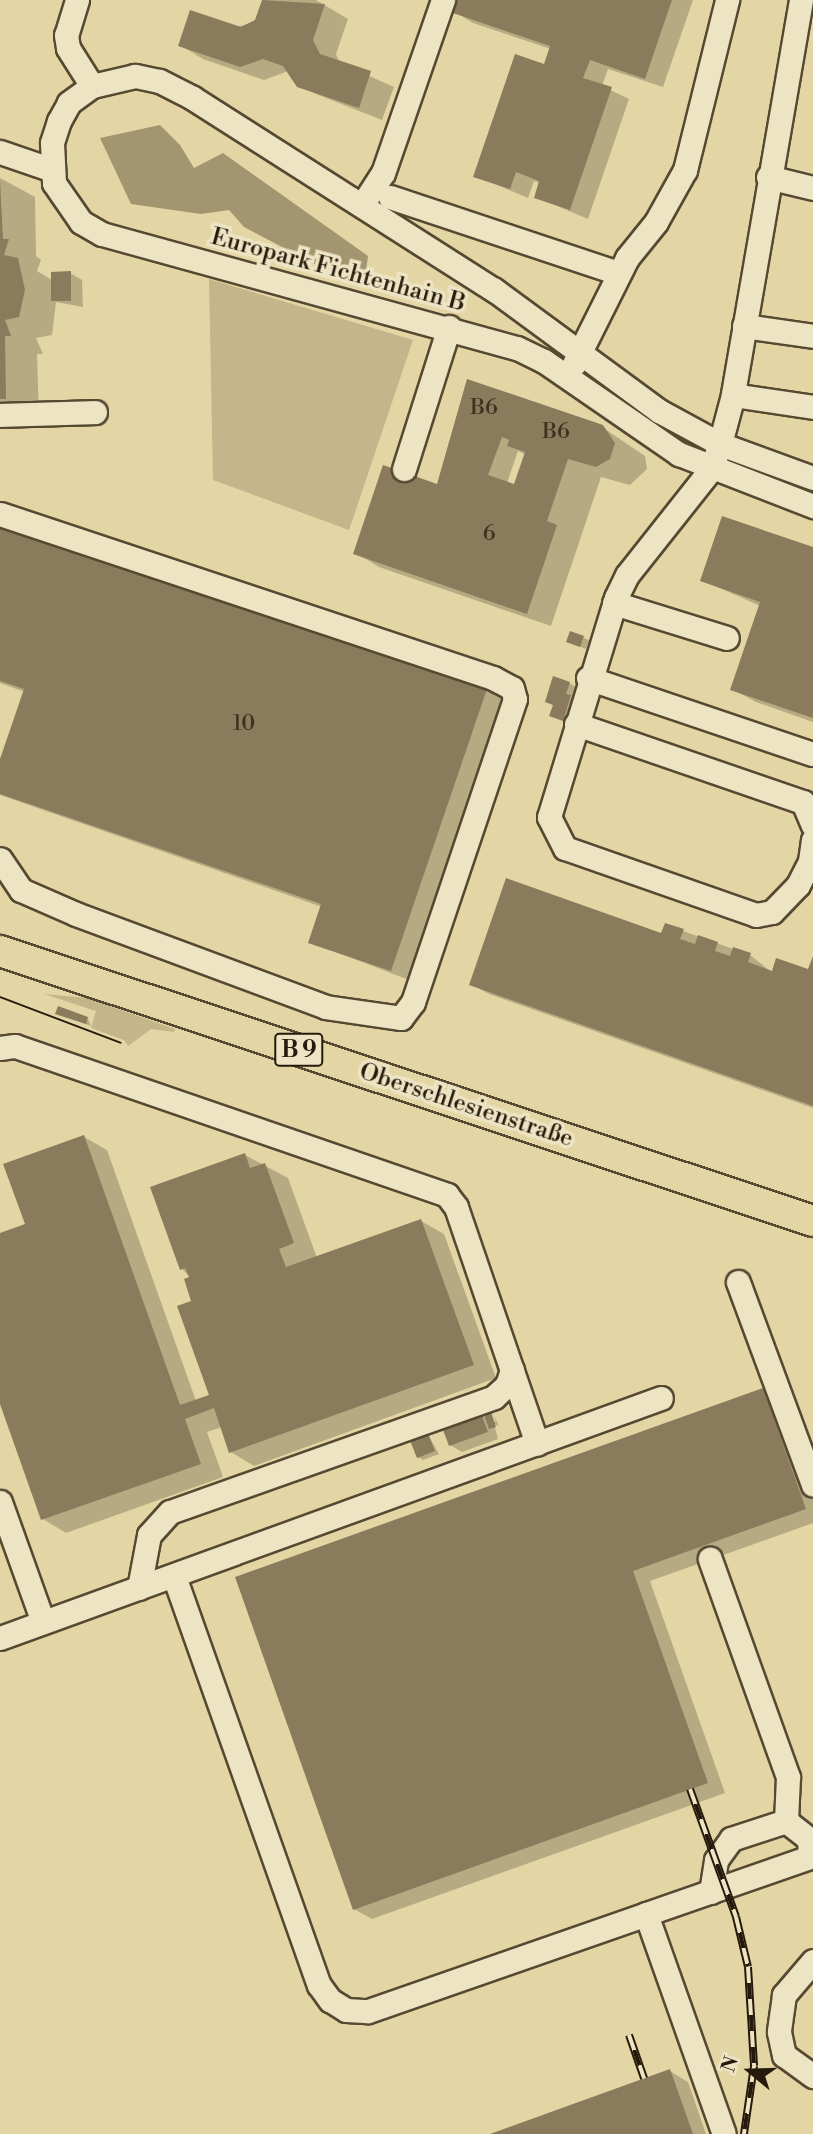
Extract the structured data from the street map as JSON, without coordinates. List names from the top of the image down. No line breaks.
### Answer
{"streets":{"main road":["B 9","Oberschlesienstraße"],"street":["Europark Fichtenhain B"]},"house_numbers":["B6","B6","6","10"],"north":"left"}
